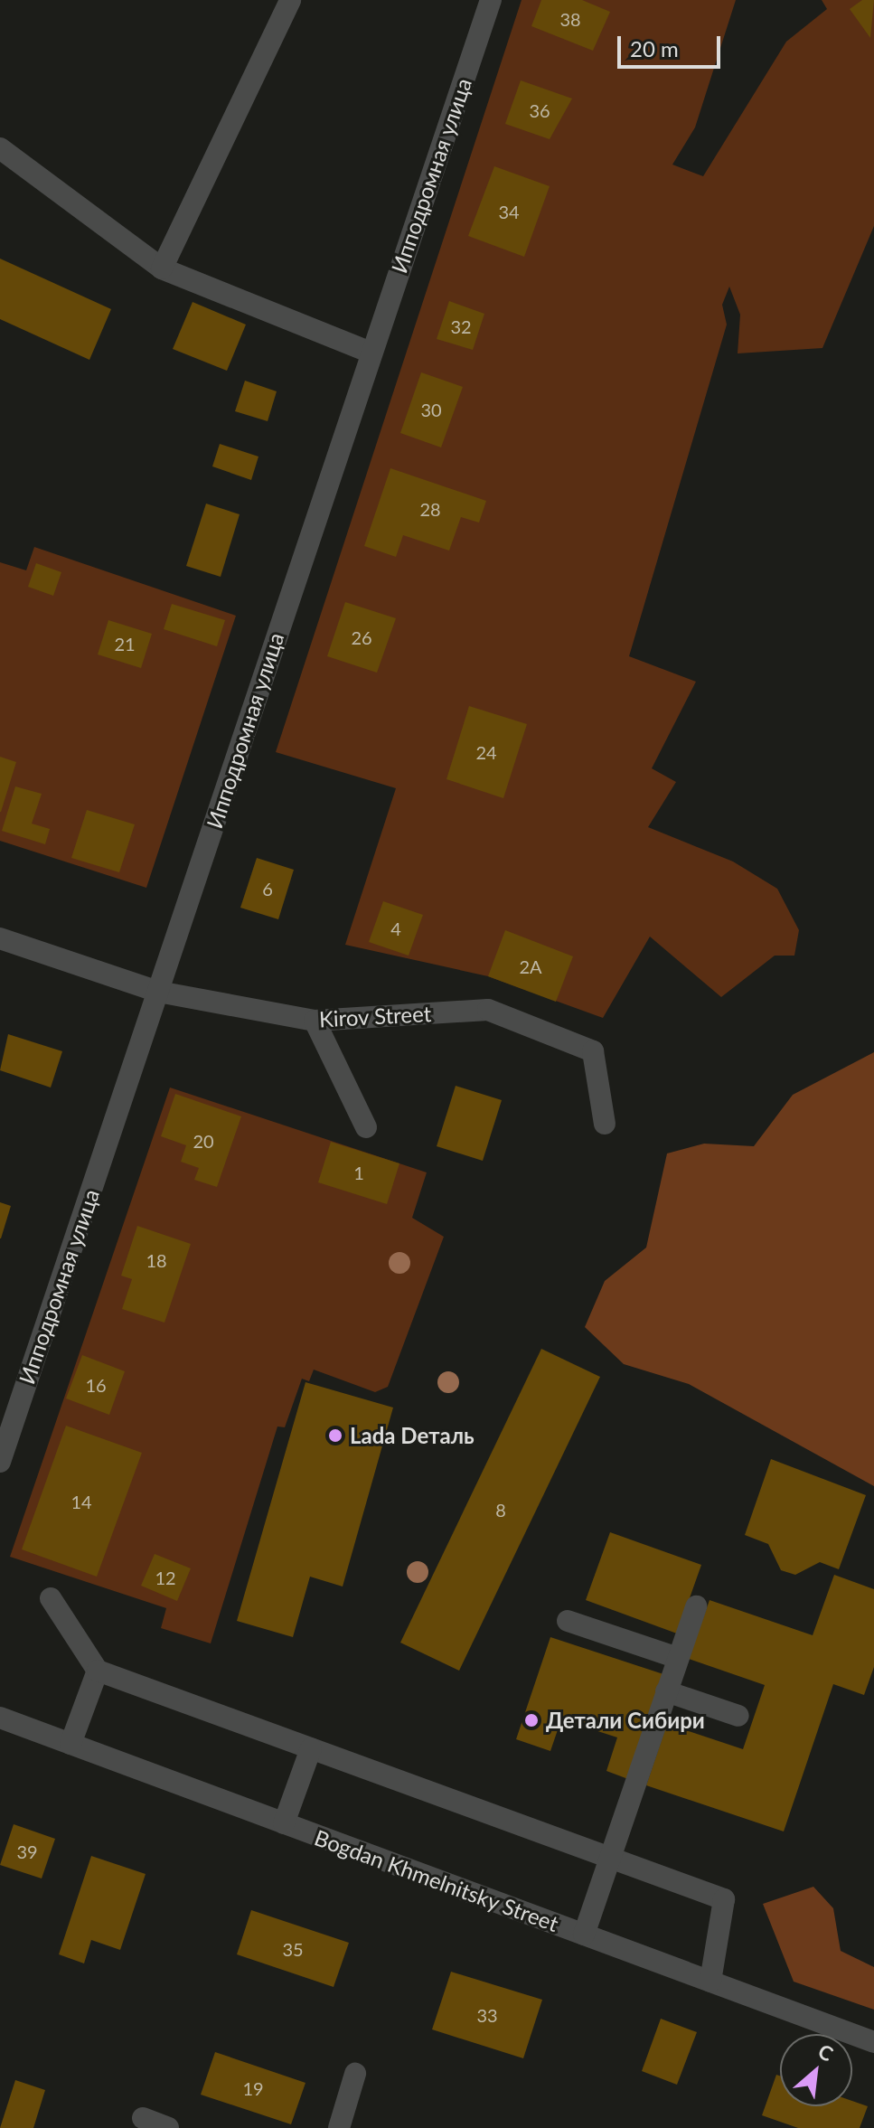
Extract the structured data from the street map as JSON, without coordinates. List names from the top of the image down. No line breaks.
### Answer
{"streets":{"street":["Ипподромная улица","Kirov Street","Bogdan Khmelnitsky Street"]},"crossings":[["Ипподромная улица","Kirov Street"]],"places":["Lada Dеталь","Детали Сибири"],"house_numbers":["38","36","34","32","30","28","26","21","24","6","4","2А","20","1","18","16","14","8","12","39","35","33","19"],"scale_bar":"20 m","north":"top right"}
